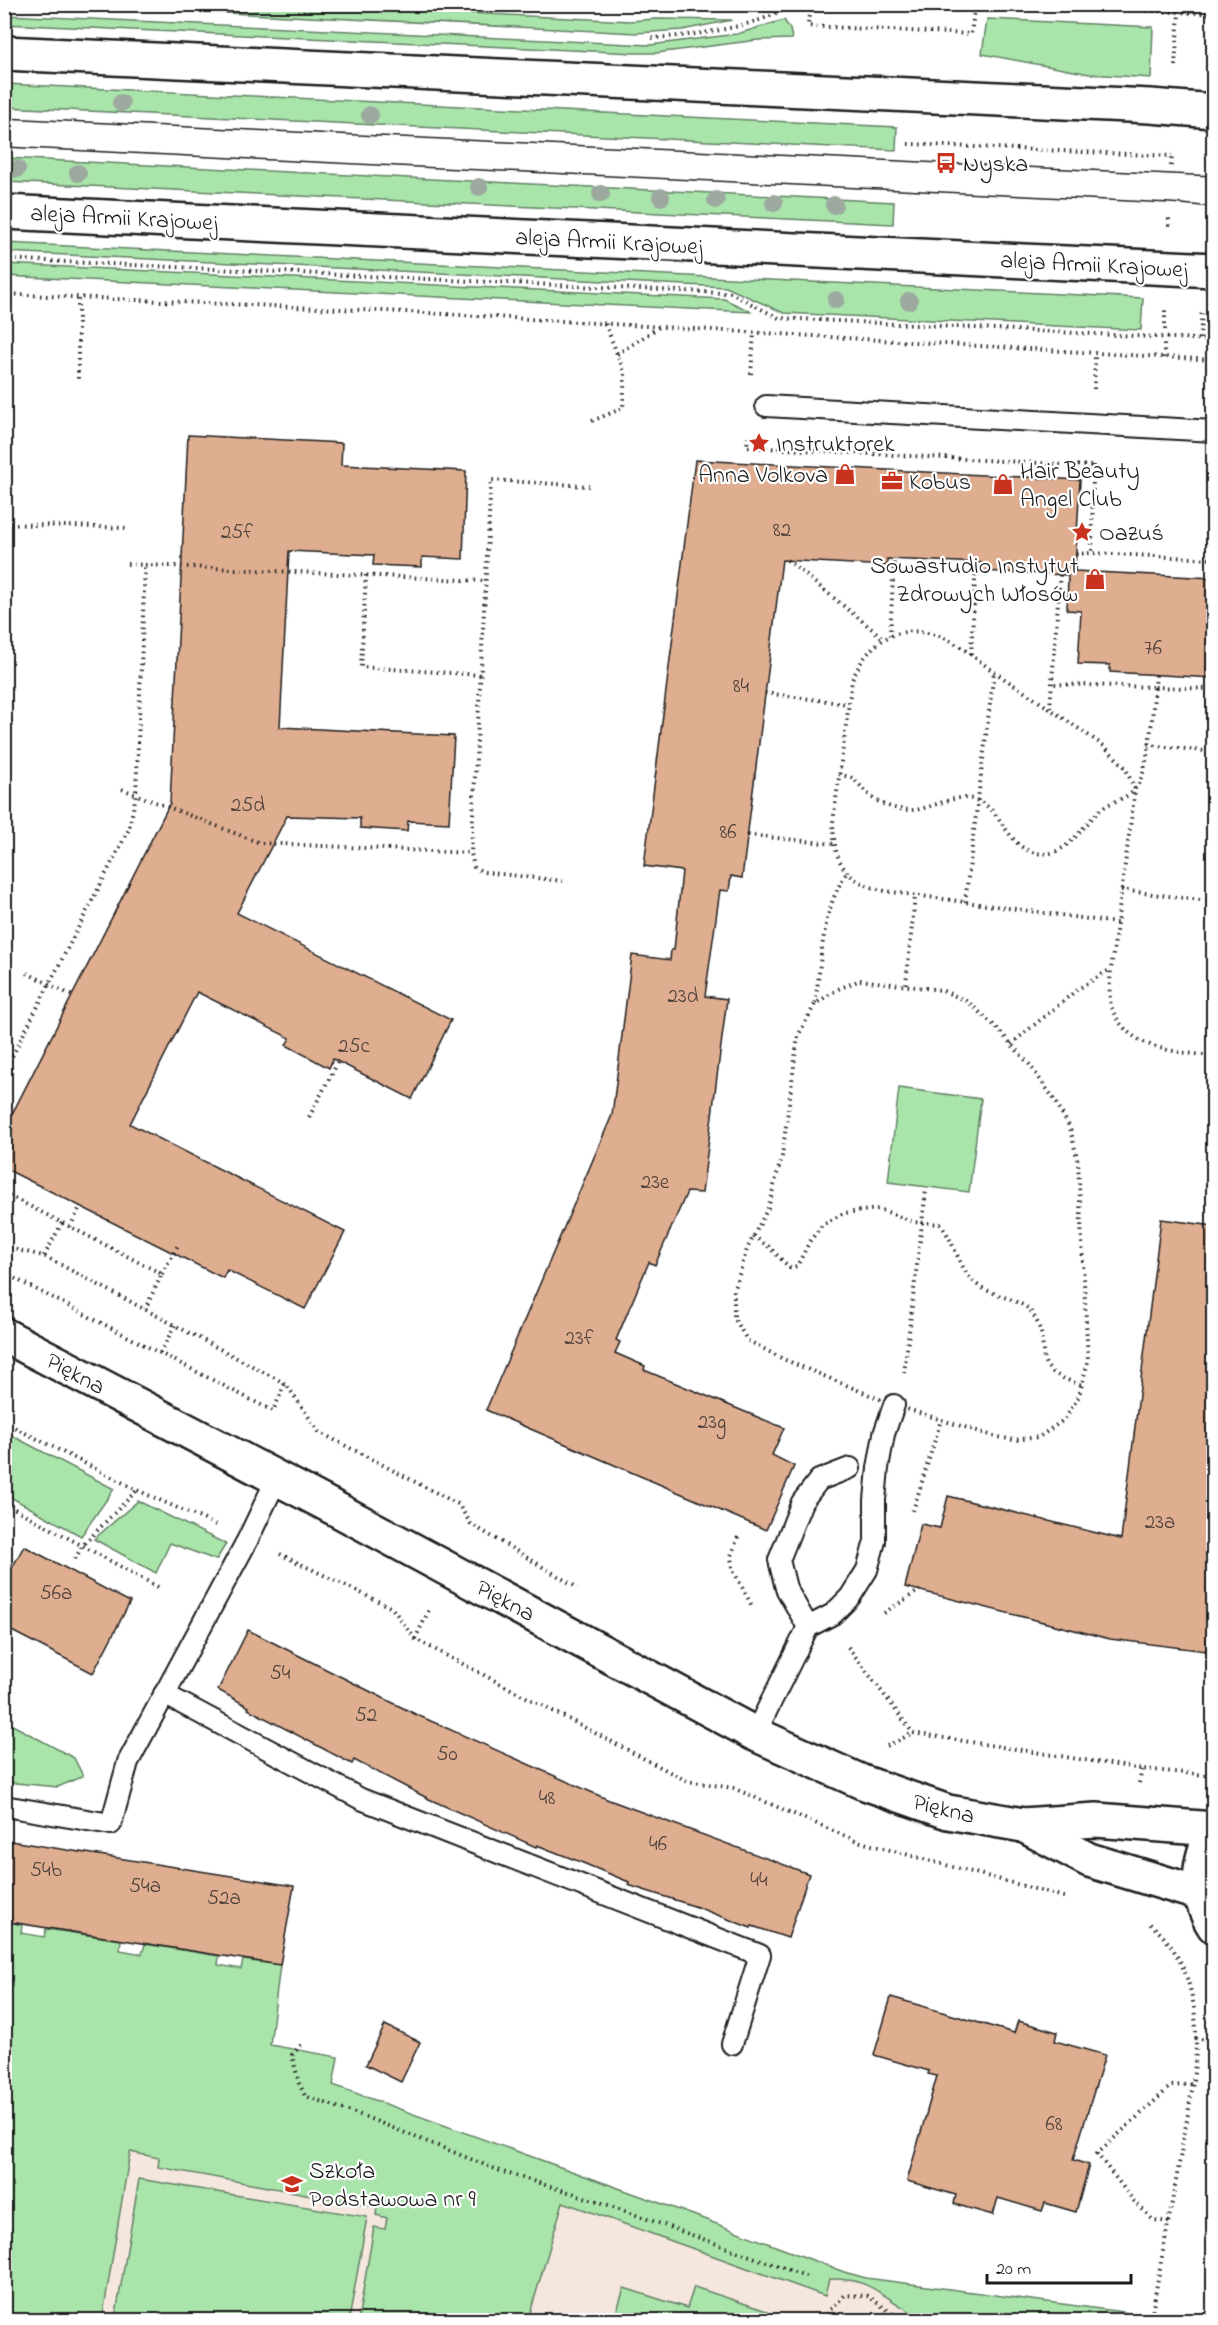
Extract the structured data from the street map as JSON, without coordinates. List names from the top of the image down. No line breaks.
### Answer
{"streets":{"main road":["aleja Armii Krajowej","Piękna"]},"places":{"bus stop":["Nyska"],"place":["Instruktorek","Oazuś"],"shop":["Anna Volkova","Hair Beauty Angel Club","Sowastudio Instytut Zdrowych Włosów"],"office":["Kobus"],"school or university":["Szkoła Podstawowa nr 9"]},"house_numbers":["82","25f","76","84","25d","86","23d","25c","23e","23f","23g","23a","56a","54","52","50","48","46","54b","44","54a","52a","68"],"scale_bar":"20 m"}
